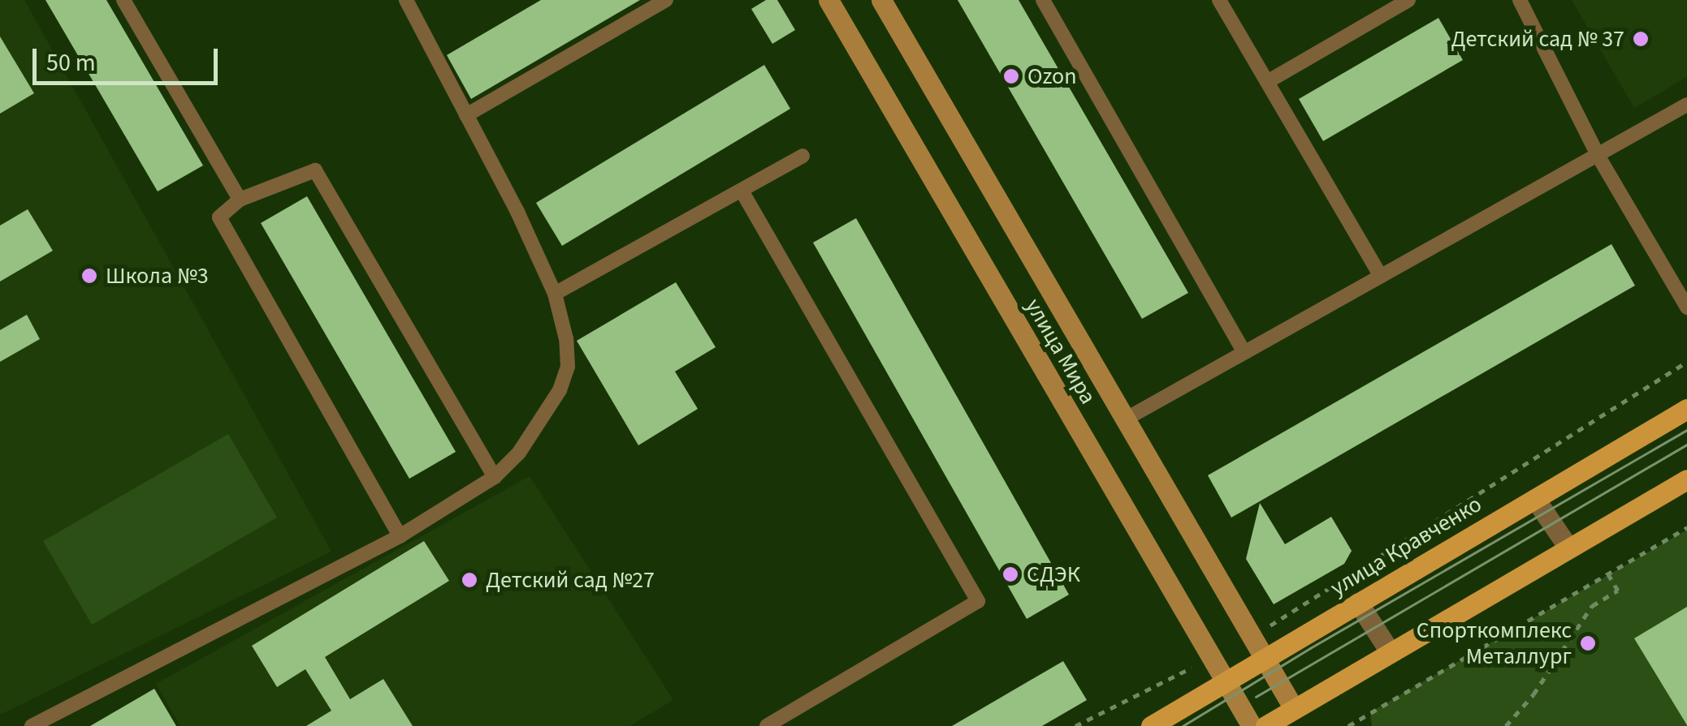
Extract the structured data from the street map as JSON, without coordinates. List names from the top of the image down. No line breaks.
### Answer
{"streets":{"main road":["улица Кравченко"],"street":["улица Мира"]},"crossings":[["улица Мира","улица Кравченко"]],"places":["Детский сад № 37","Ozon","Школа №3","СДЭК","Детский сад №27","Спорткомплекс Металлург"],"scale_bar":"50 m"}
